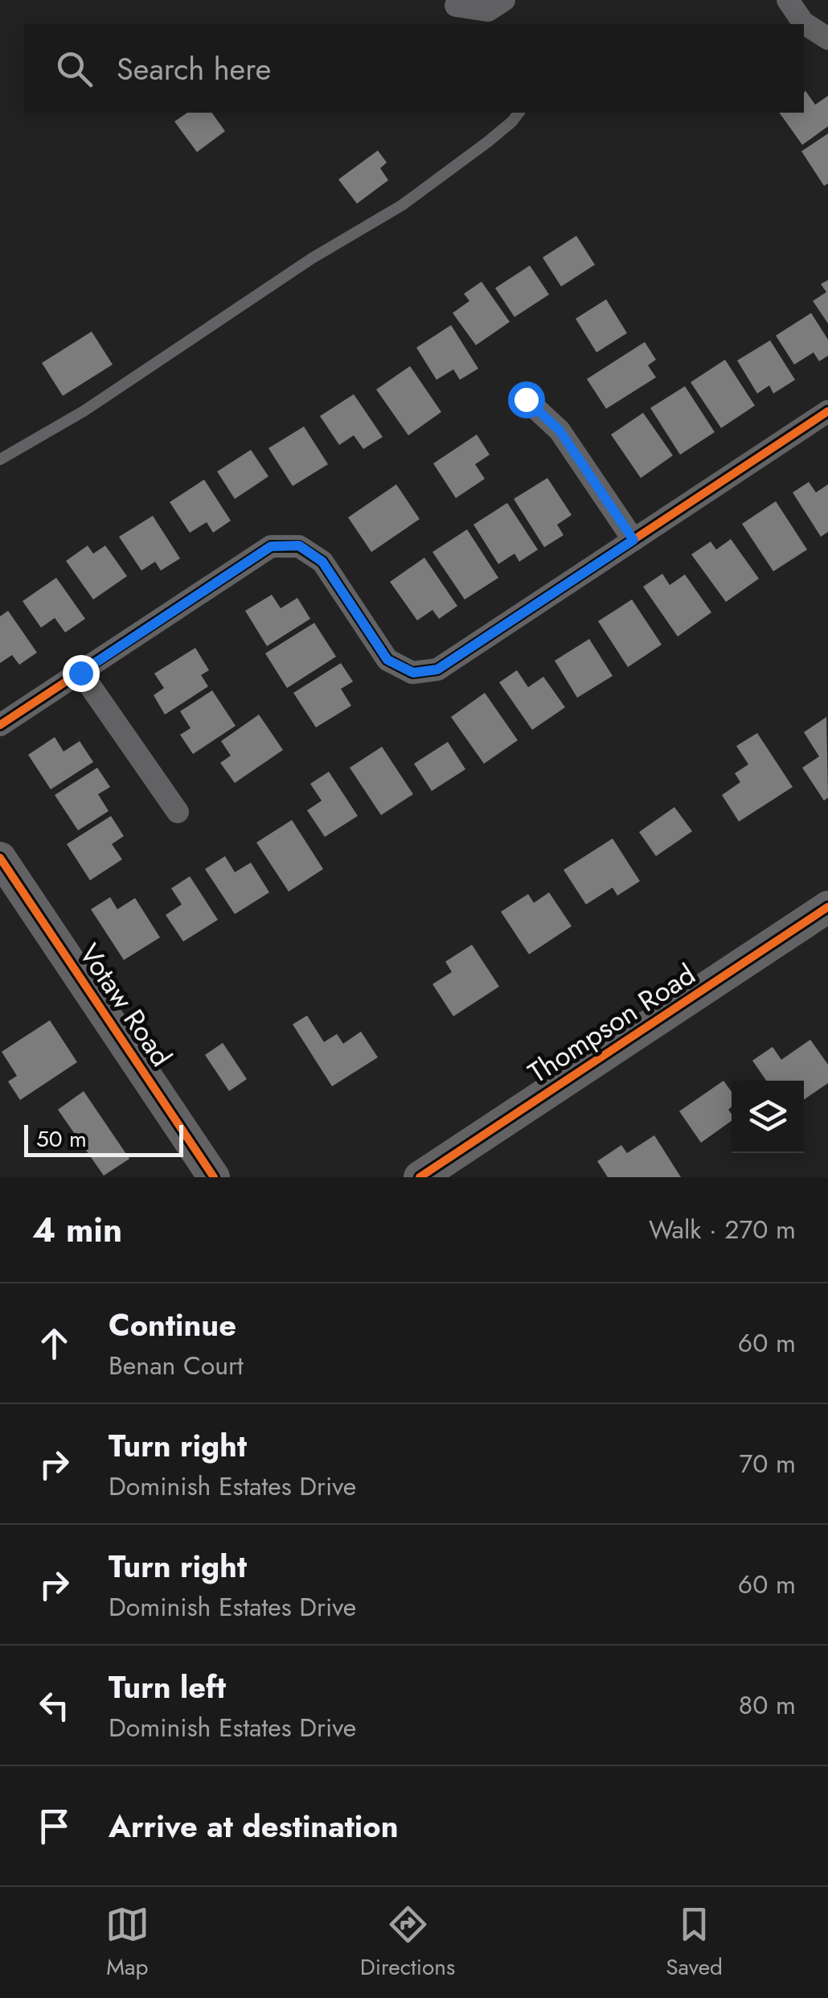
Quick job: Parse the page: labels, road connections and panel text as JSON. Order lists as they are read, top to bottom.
{
  "streets": {
    "street": ["Votaw Road", "Thompson Road"]
  },
  "scale_bar": "50 m",
  "page": {
    "search": "Search here",
    "scale": "50 m",
    "heading": ["4 min", "Walk · 270 m"],
    "list": [
      ["Continue", "Benan Court", "60 m"],
      ["Turn right", "Dominish Estates Drive", "70 m"],
      ["Turn right", "Dominish Estates Drive", "60 m"],
      ["Turn left", "Dominish Estates Drive", "80 m"],
      "Arrive at destination"
    ],
    "nav": ["Map", "Directions", "Saved"]
  }
}
